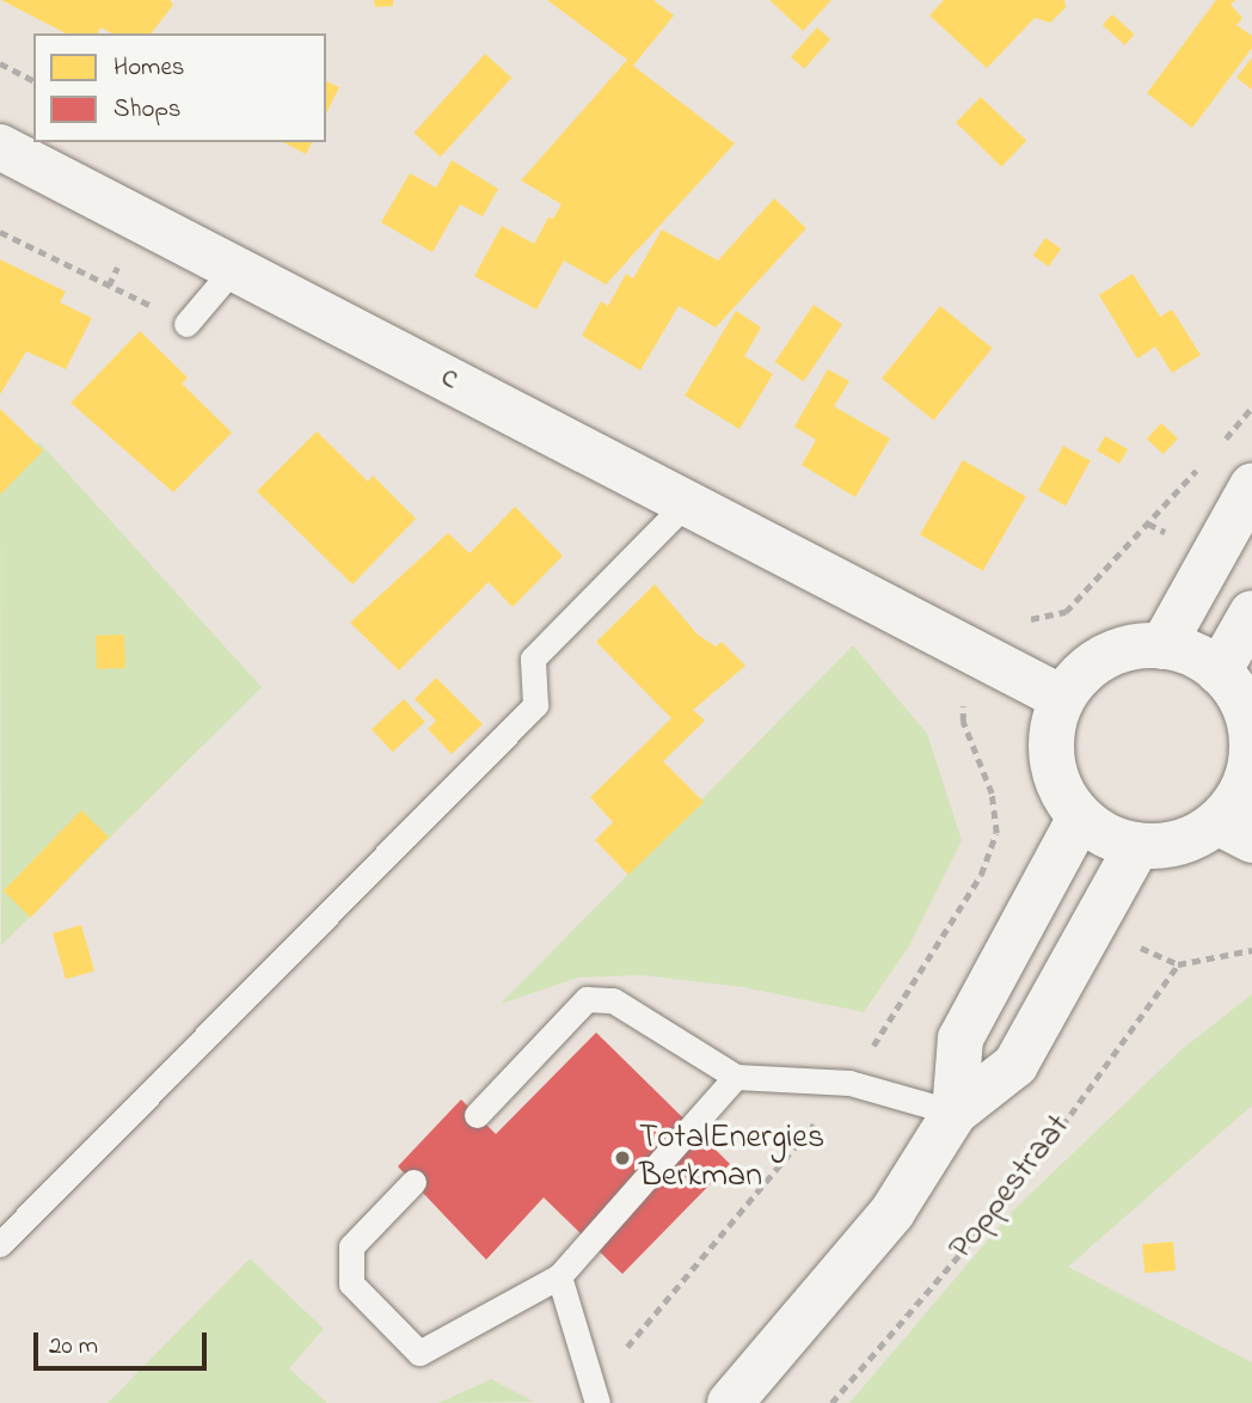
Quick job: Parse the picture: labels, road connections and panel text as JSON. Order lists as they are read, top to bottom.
{
  "streets": {
    "street": ["c"],
    "path": ["Poppestraat"]
  },
  "places": ["TotalEnergies Berkman"],
  "legend": ["Homes", "Shops"],
  "scale_bar": "20 m"
}
